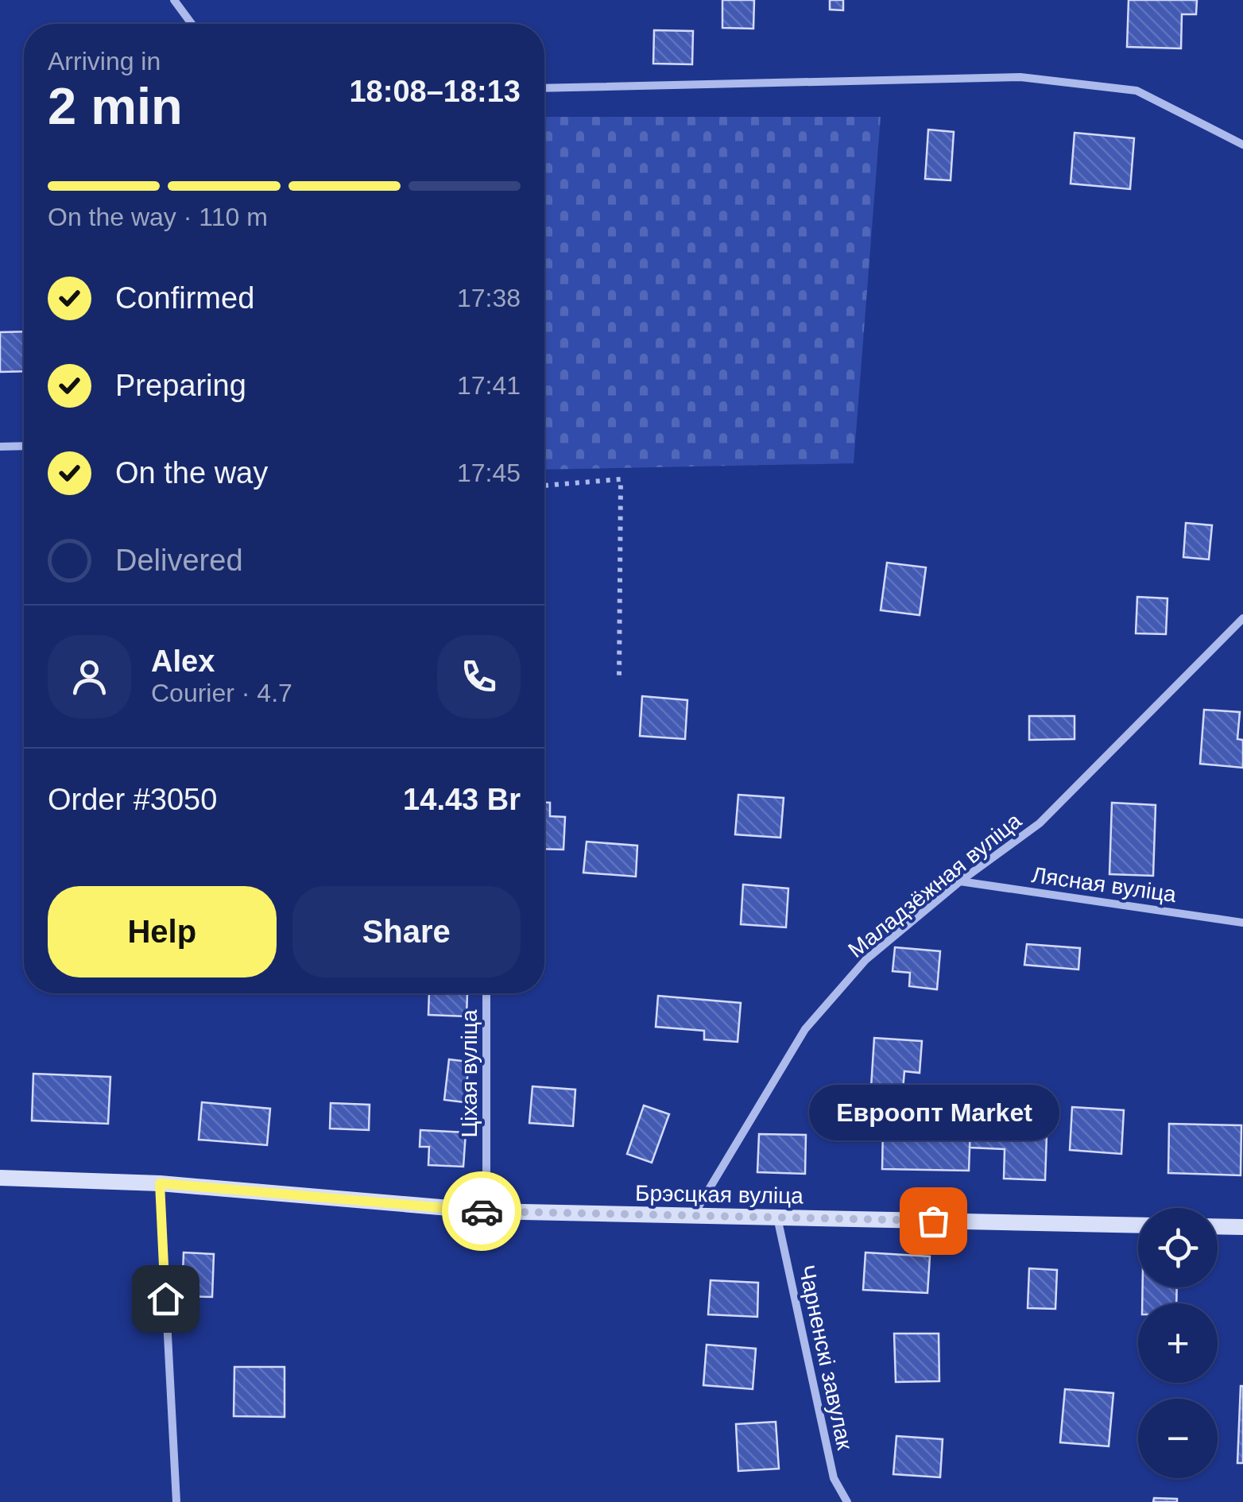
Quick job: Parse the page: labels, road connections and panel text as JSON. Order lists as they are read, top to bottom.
{
  "streets": {
    "street": [
      "Лясная вуліца",
      "Маладзёжная вуліца",
      "Ціхая вуліца",
      "Брэсцкая вуліца",
      "Чарненскі завулак"
    ]
  },
  "crossings": [
    ["Лясная вуліца", "Маладзёжная вуліца"],
    ["Маладзёжная вуліца", "Брэсцкая вуліца"],
    ["Ціхая вуліца", "Брэсцкая вуліца"],
    ["Брэсцкая вуліца", "Чарненскі завулак"]
  ],
  "places": ["Евроопт Market"],
  "page": {
    "heading": ["2 min", "Arriving in", "18:08–18:13"],
    "panel": [
      "Alex",
      "Courier · 4.7",
      "Order #3050",
      "14.43 Br"
    ],
    "bar": "On the way · 110 m",
    "list": [
      ["Confirmed", "17:38"],
      ["Preparing", "17:41"],
      ["On the way", "17:45"],
      "Delivered"
    ],
    "buttons": ["Help", "Share"],
    "bubble": "Евроопт Market",
    "map_buttons": ["+", "−"]
  }
}
